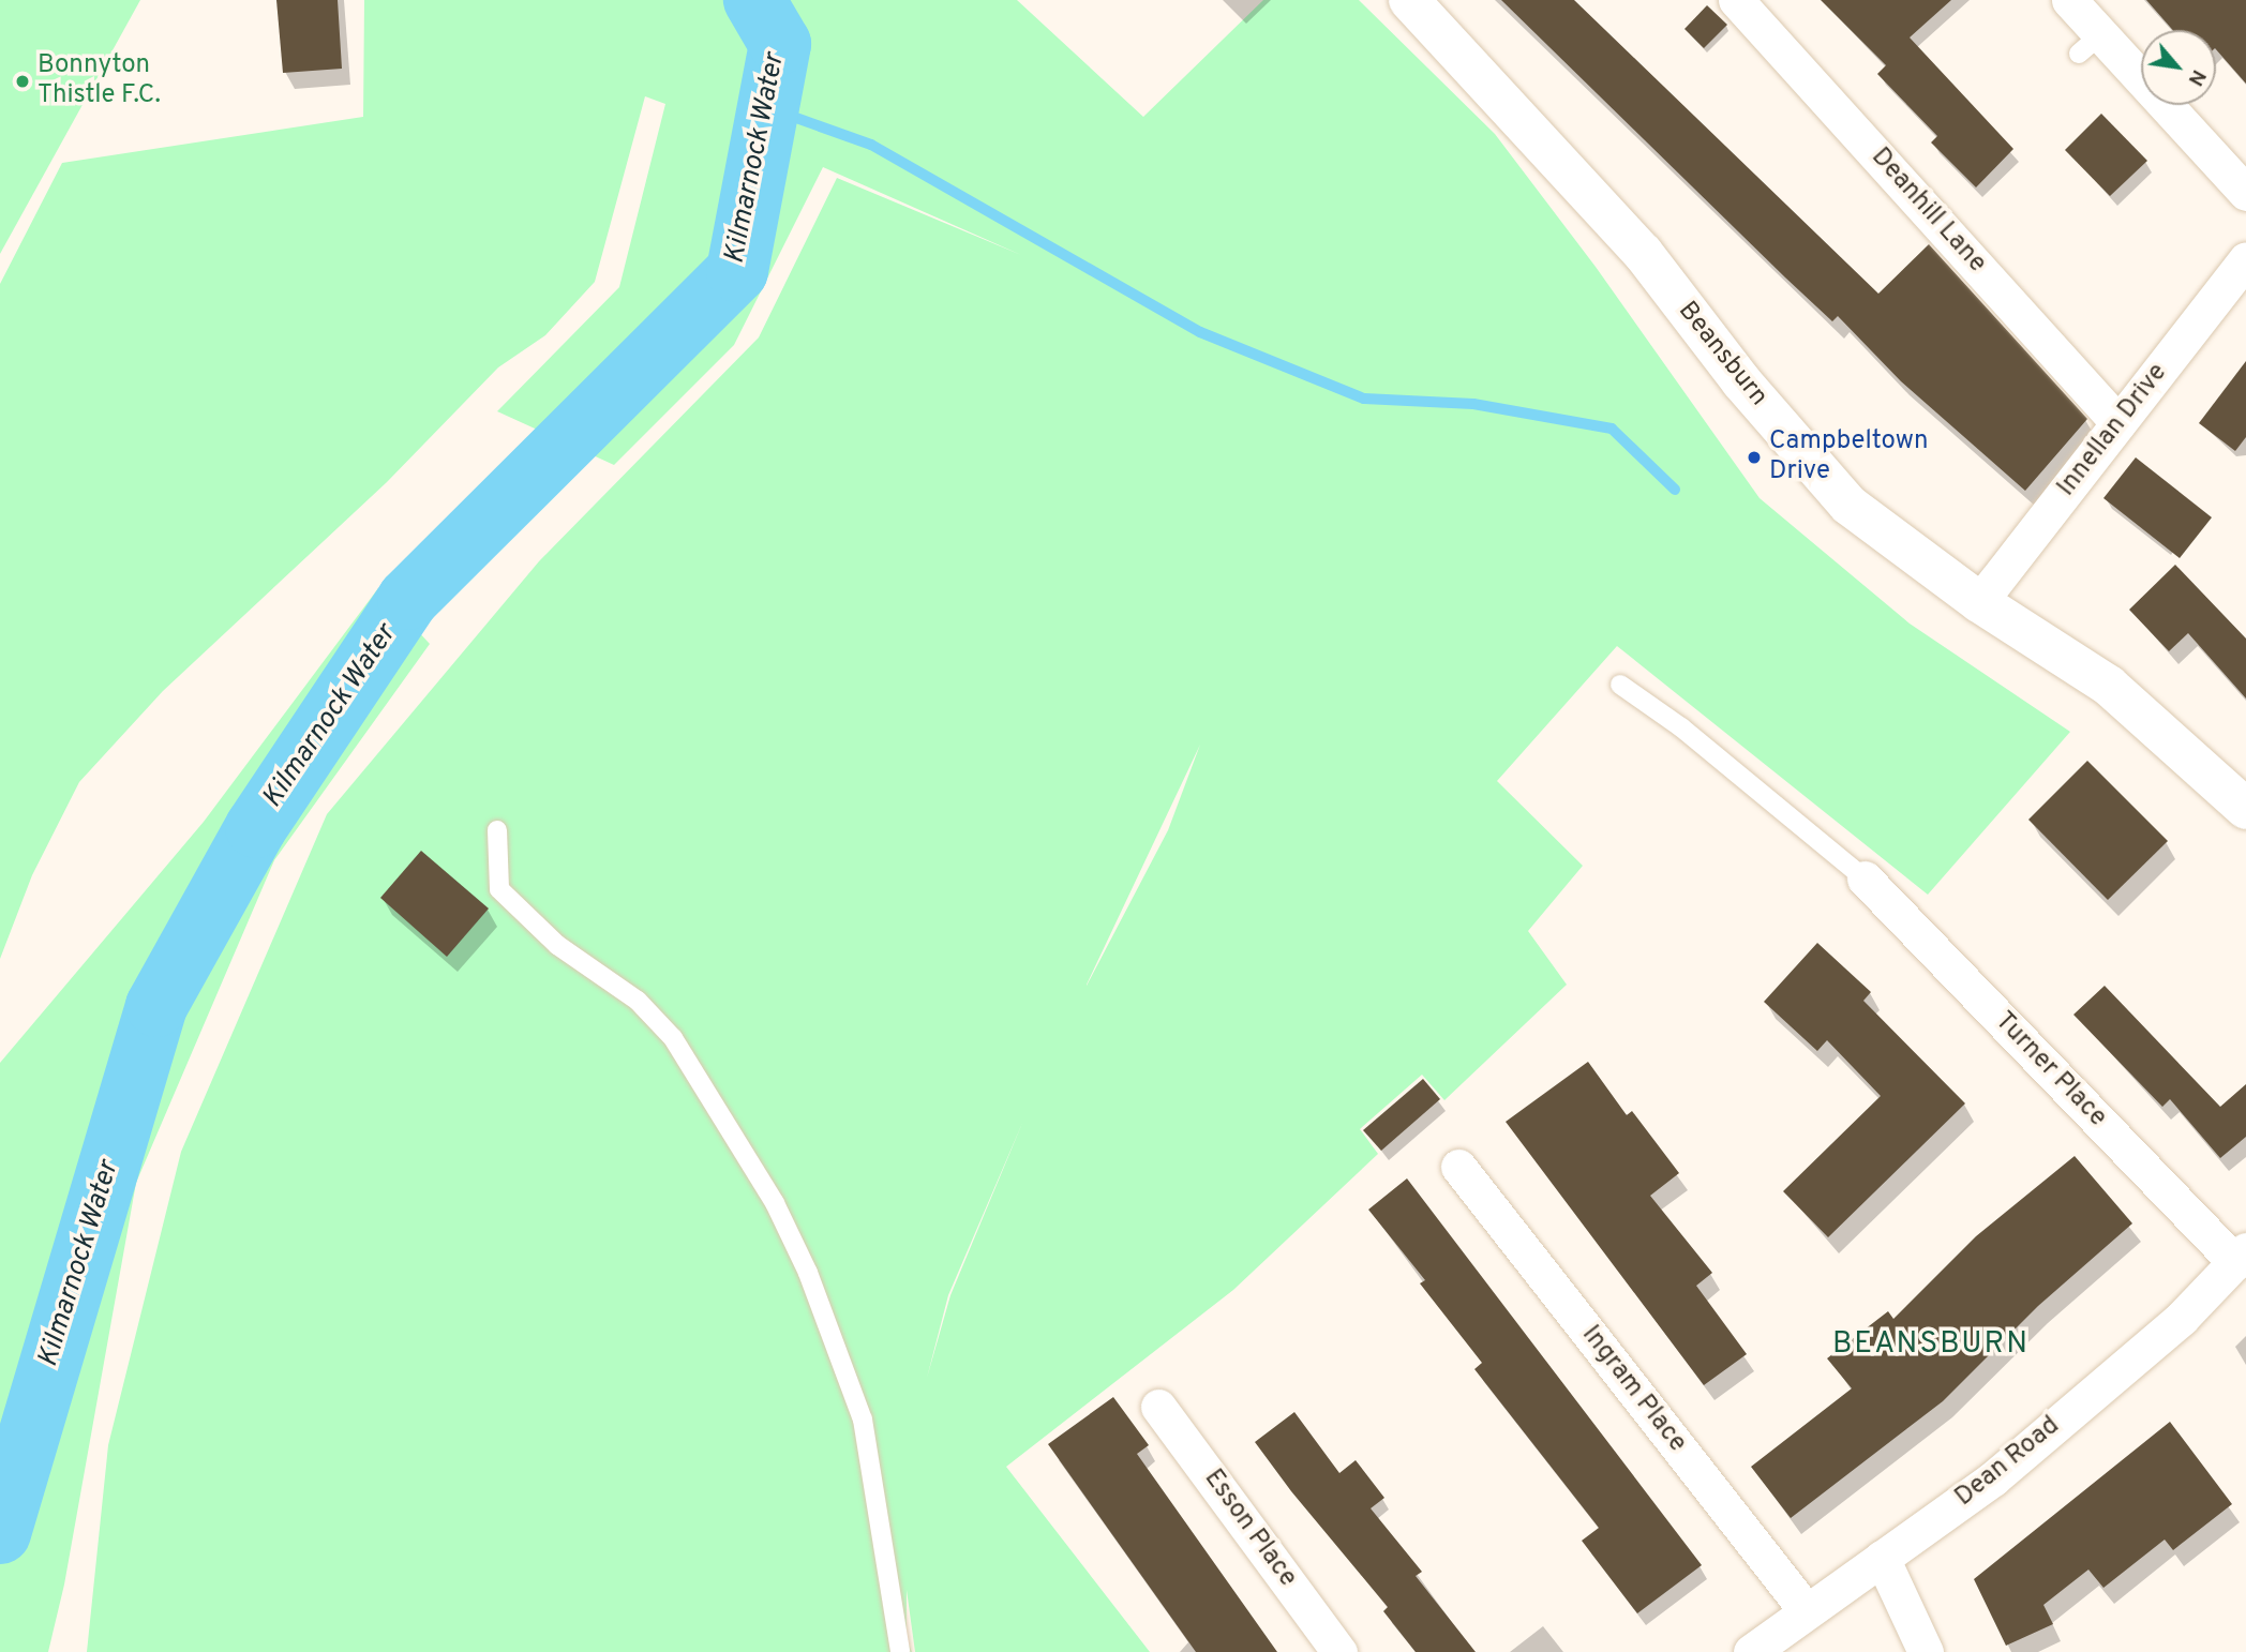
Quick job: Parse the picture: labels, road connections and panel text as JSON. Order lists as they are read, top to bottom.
{
  "streets": {
    "main road": ["Beansburn"],
    "street": [
      "Deanhill Lane",
      "Innellan Drive",
      "Turner Place",
      "Ingram Place",
      "Dean Road",
      "Esson Place"
    ]
  },
  "crossings": [
    ["Deanhill Lane", "Innellan Drive"],
    ["Beansburn", "Innellan Drive"],
    ["Turner Place", "Dean Road"],
    ["Ingram Place", "Dean Road"]
  ],
  "districts": ["BEANSBURN"],
  "water": ["Kilmarnock Water"],
  "places": ["Bonnyton Thistle F.C.", "Campbeltown Drive"],
  "north": "bottom right"
}
